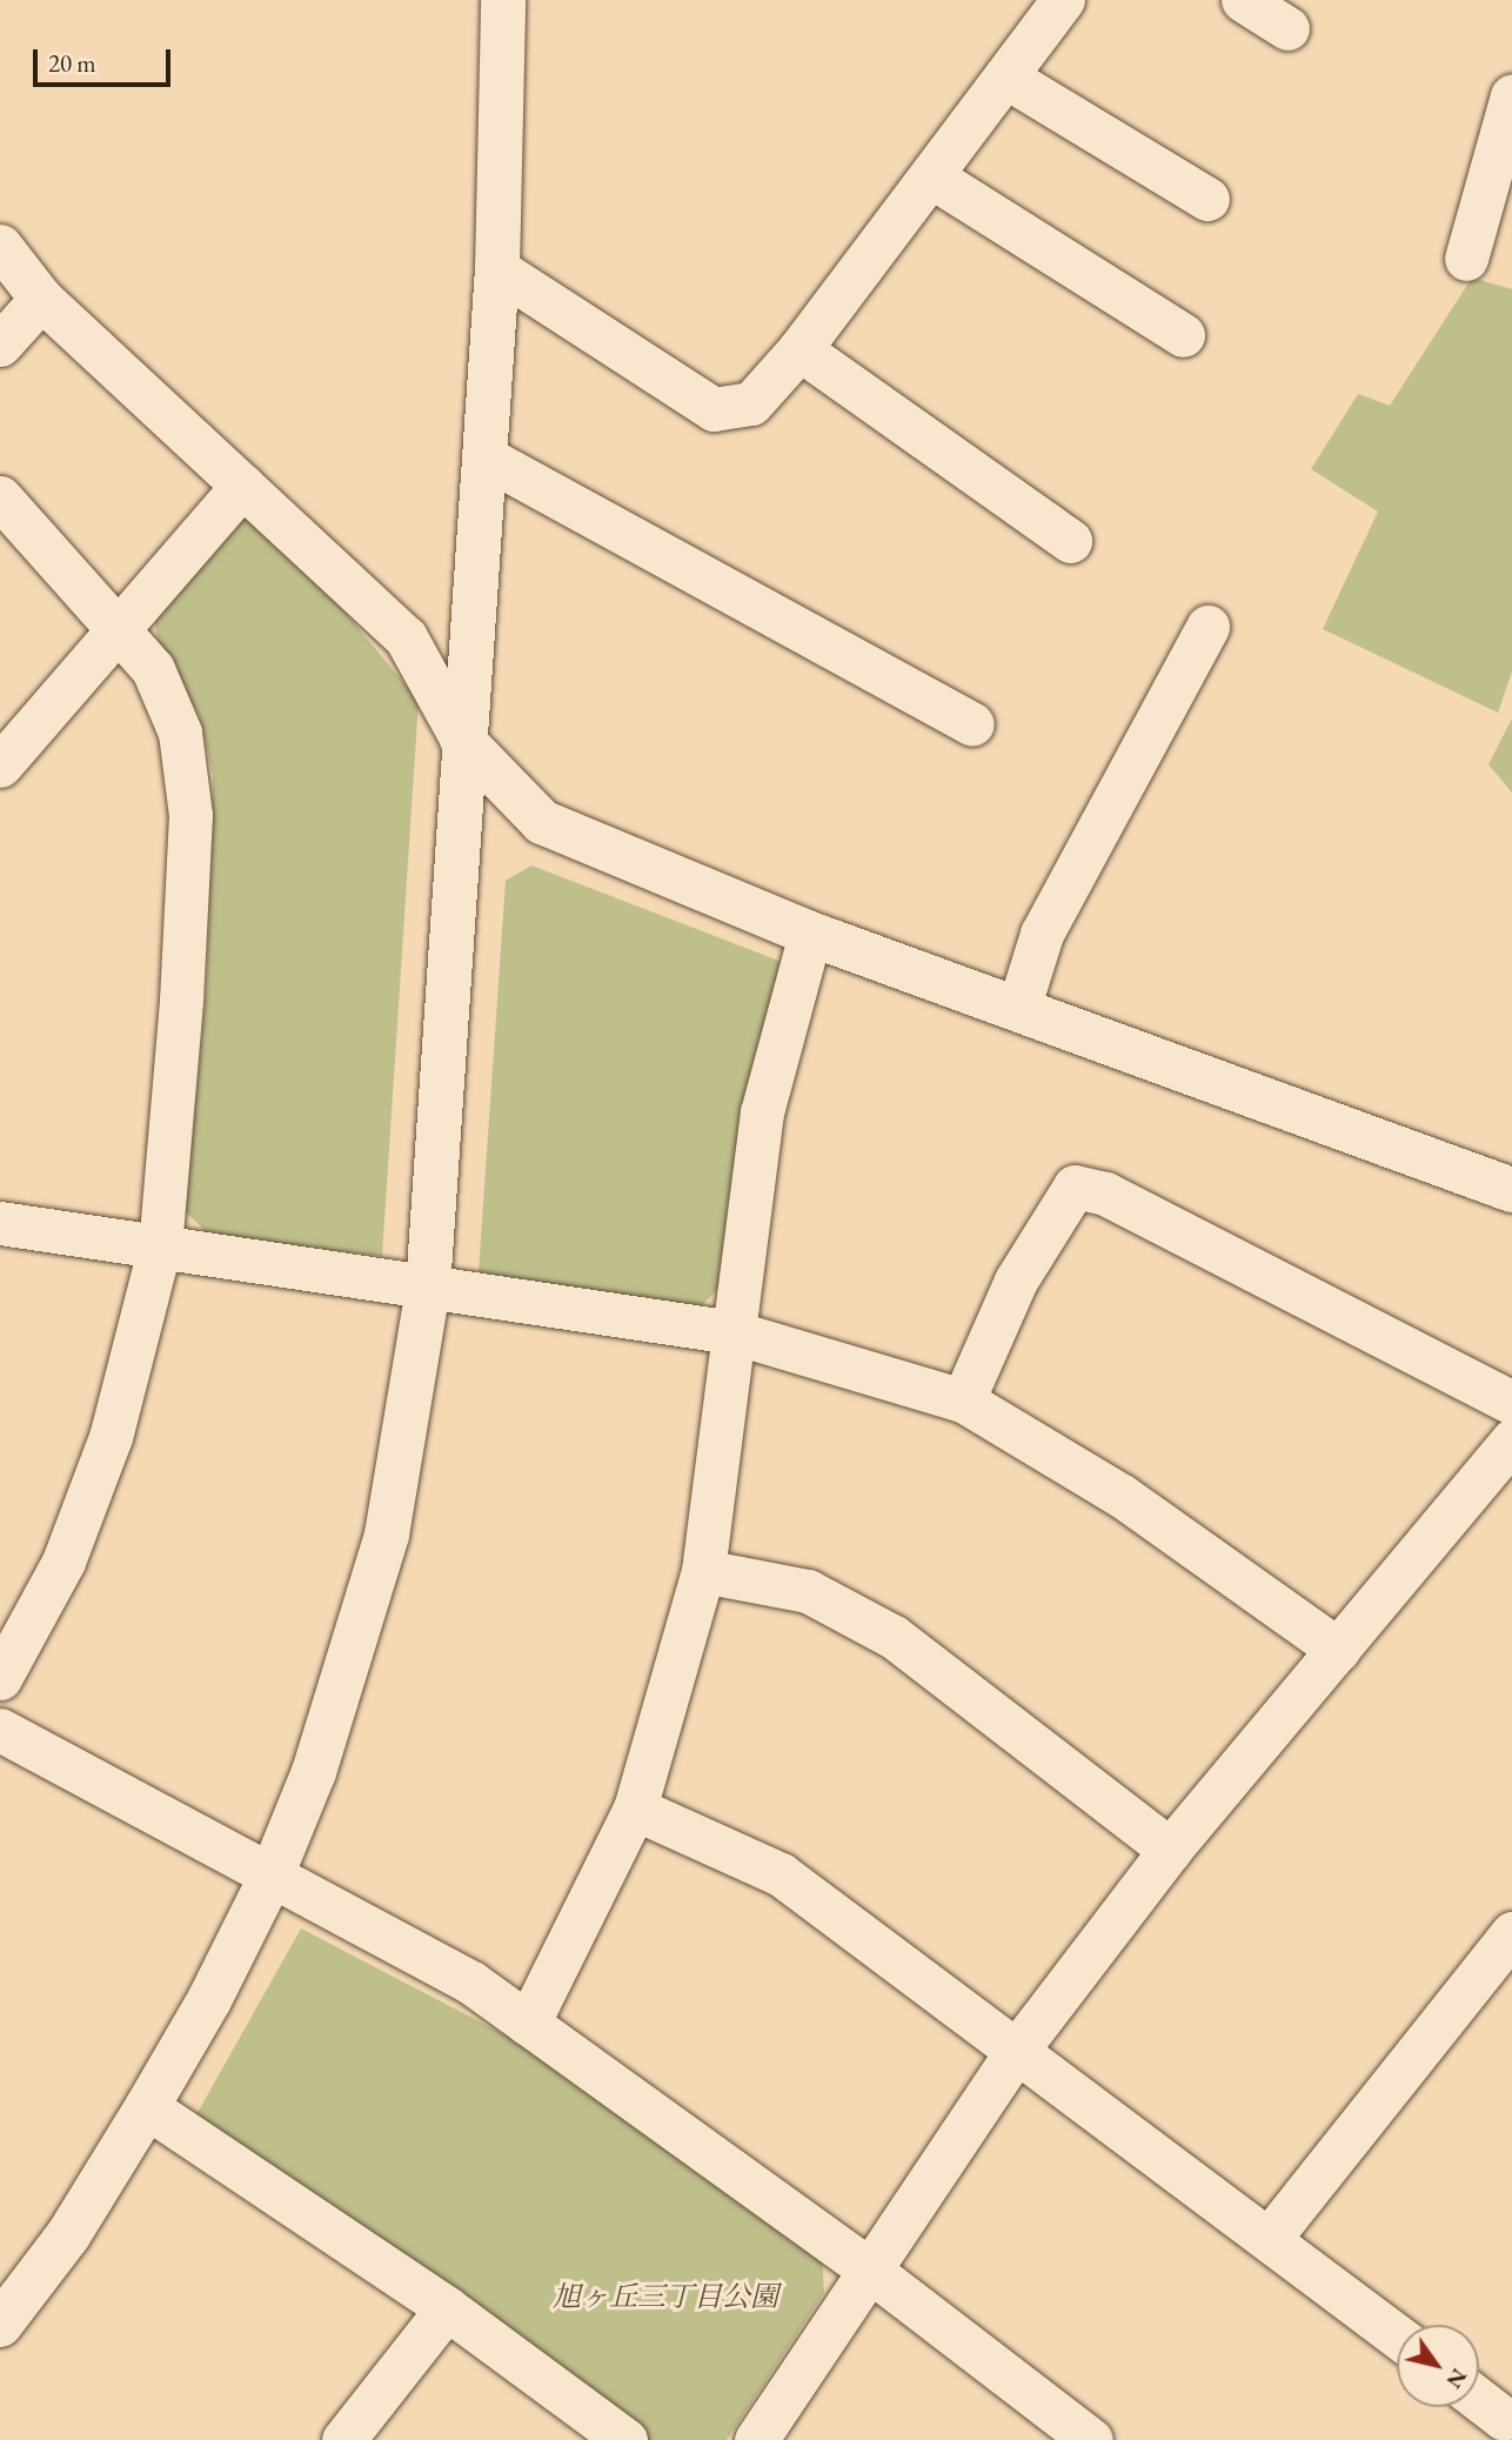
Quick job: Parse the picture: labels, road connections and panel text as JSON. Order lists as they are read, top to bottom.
{
  "parks": ["旭ヶ丘三丁目公園"],
  "scale_bar": "20 m",
  "north": "bottom right"
}
